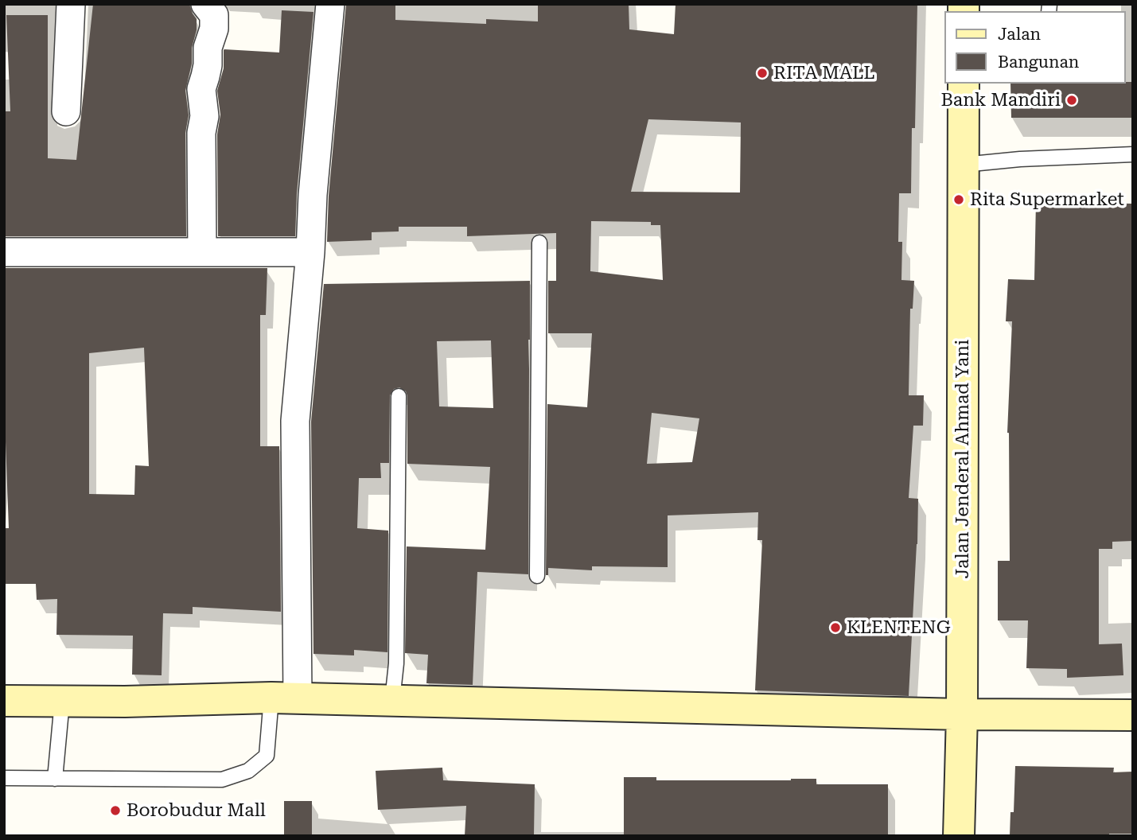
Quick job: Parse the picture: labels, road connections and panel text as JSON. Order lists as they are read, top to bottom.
{
  "streets": {
    "street": ["Jalan Jenderal Ahmad Yani"]
  },
  "places": [
    "RITA MALL",
    "Bank Mandiri",
    "Rita Supermarket",
    "KLENTENG",
    "Borobudur Mall"
  ],
  "legend": ["Jalan", "Bangunan"]
}
